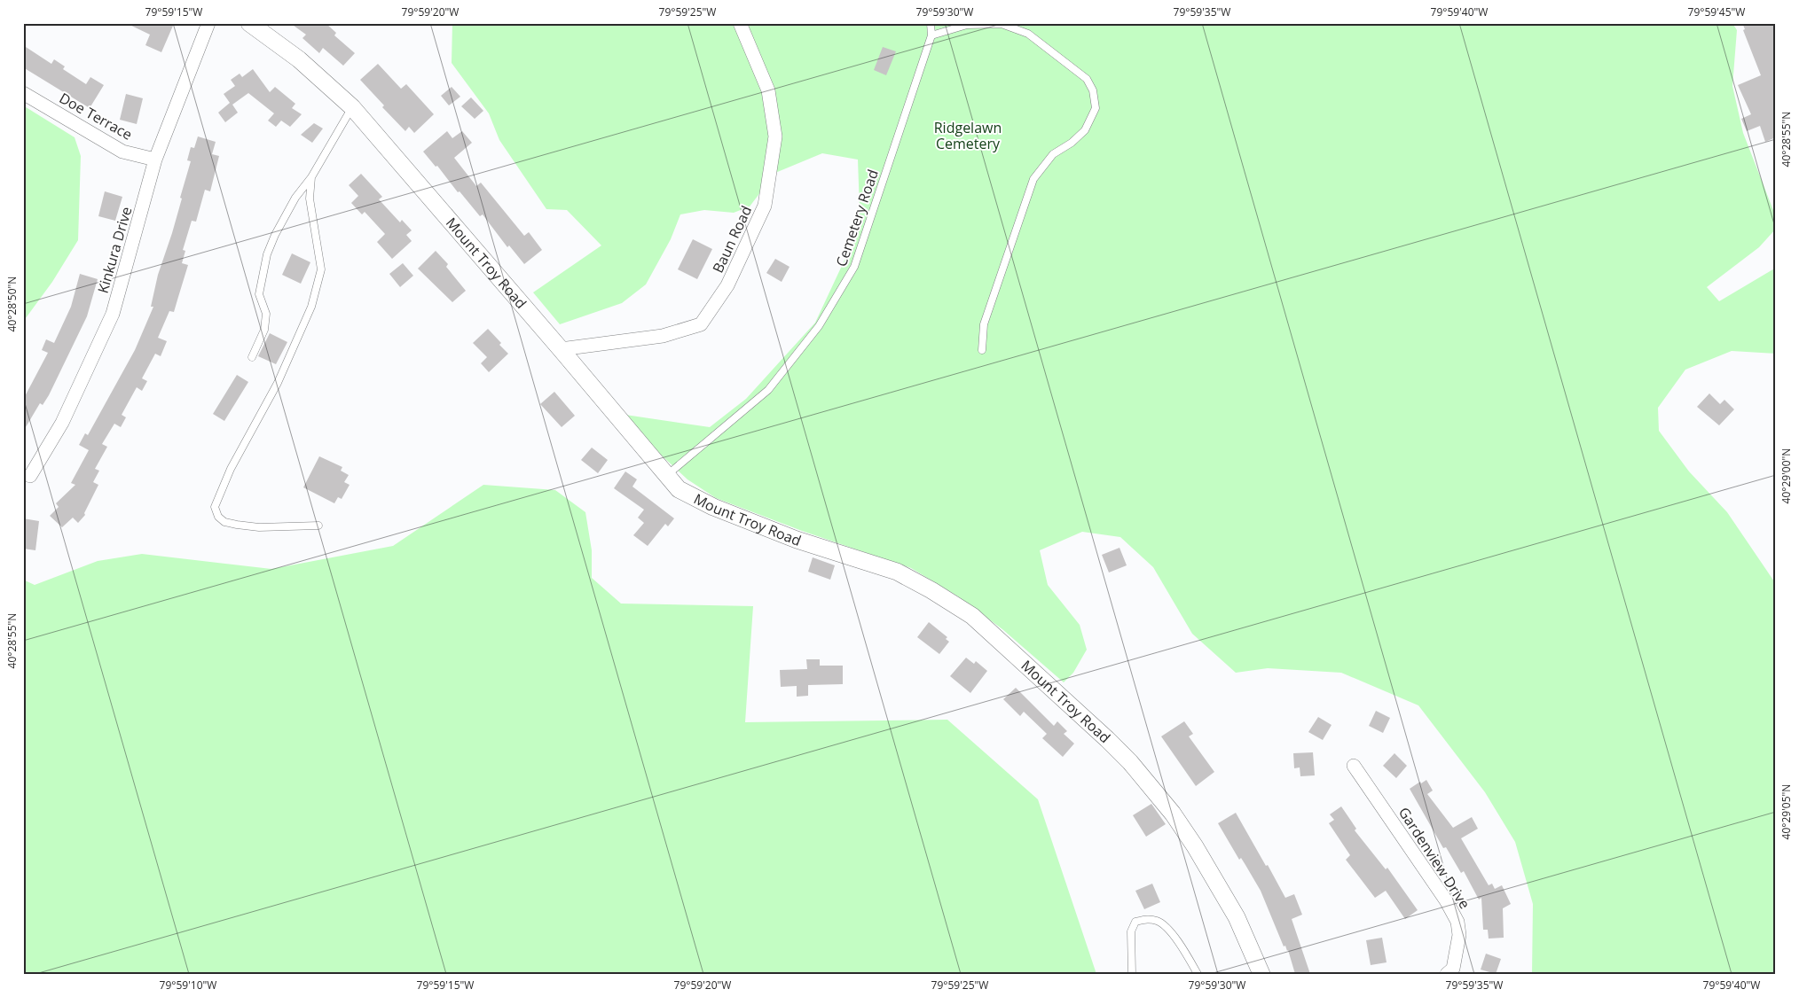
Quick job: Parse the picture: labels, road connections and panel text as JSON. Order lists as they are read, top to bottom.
{
  "streets": {
    "street": [
      "Doe Terrace",
      "Baun Road",
      "Kinkura Drive",
      "Mount Troy Road",
      "Gardenview Drive"
    ],
    "lane": ["Cemetery Road"]
  },
  "crossings": [
    ["Doe Terrace", "Kinkura Drive"],
    ["Cemetery Road", "Mount Troy Road"],
    ["Baun Road", "Mount Troy Road"]
  ],
  "parks": ["Ridgelawn Cemetery"],
  "coordinates": [
    "79°59'15\"W",
    "79°59'20\"W",
    "79°59'25\"W",
    "79°59'30\"W",
    "79°59'35\"W",
    "79°59'40\"W",
    "79°59'45\"W",
    "40°28'55\"N",
    "40°28'50\"N",
    "40°29'00\"N",
    "40°29'05\"N",
    "79°59'10\"W"
  ]
}
